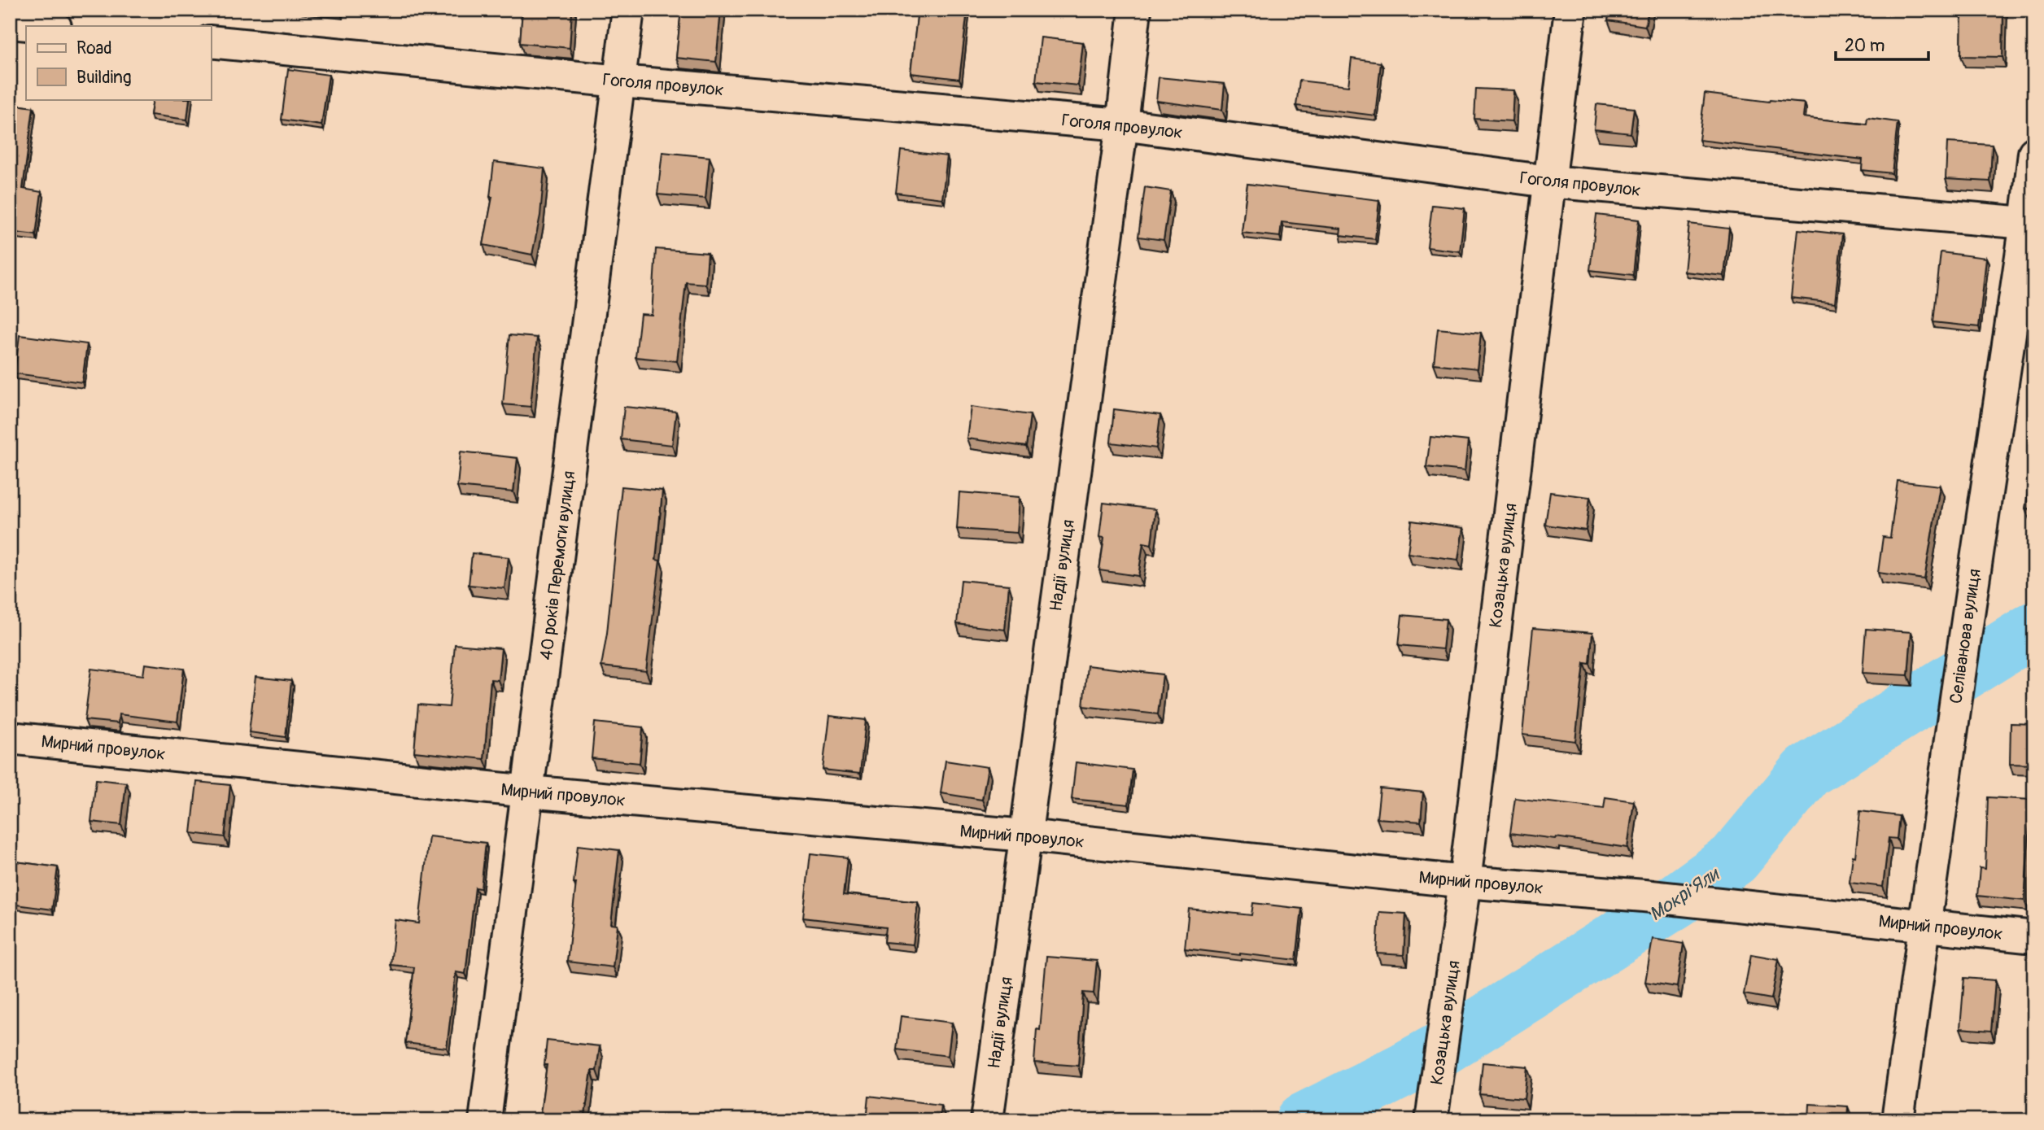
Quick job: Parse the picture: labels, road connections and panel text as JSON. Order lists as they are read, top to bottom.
{
  "streets": {
    "street": [
      "Гоголя провулок",
      "40 років Перемоги вулиця",
      "Надії вулиця",
      "Козацька вулиця",
      "Селіванова вулиця",
      "Мирний провулок"
    ]
  },
  "crossings": [
    ["Гоголя провулок", "40 років Перемоги вулиця"],
    ["Гоголя провулок", "Надії вулиця"],
    ["Гоголя провулок", "Козацька вулиця"],
    ["Гоголя провулок", "Селіванова вулиця"],
    ["40 років Перемоги вулиця", "Мирний провулок"],
    ["Надії вулиця", "Мирний провулок"],
    ["Козацька вулиця", "Мирний провулок"],
    ["Селіванова вулиця", "Мирний провулок"]
  ],
  "water": ["Мокрі Яли"],
  "legend": ["Road", "Building"],
  "scale_bar": "20 m"
}
